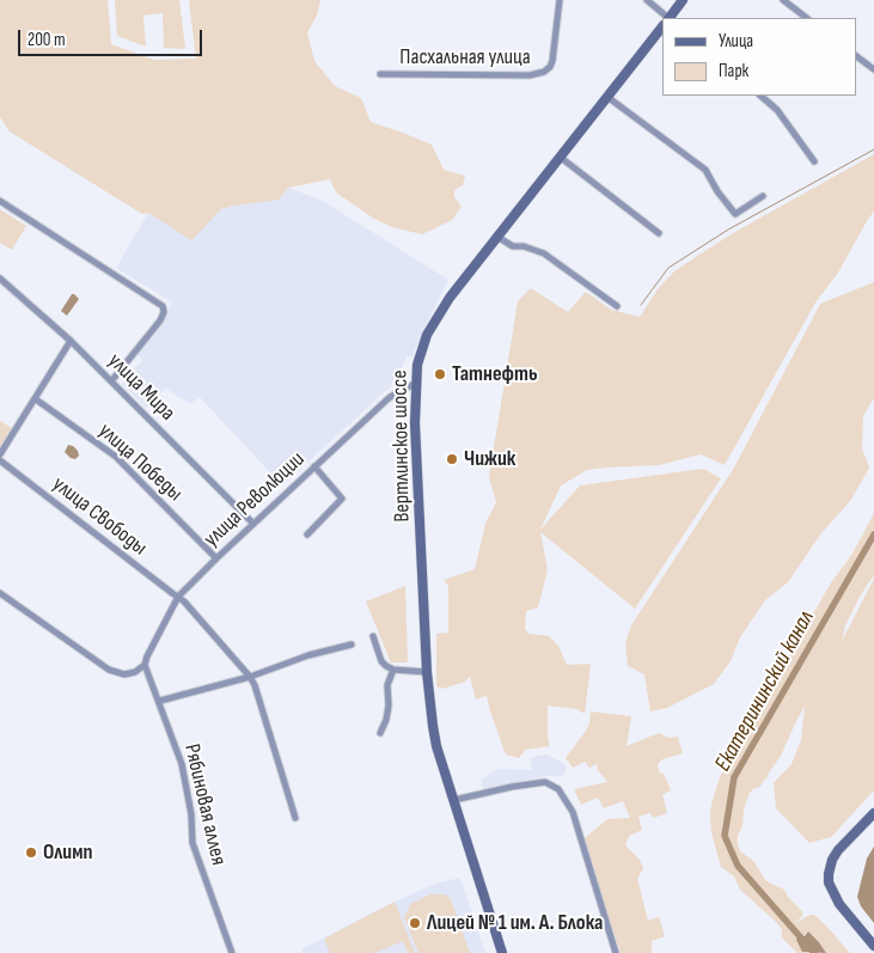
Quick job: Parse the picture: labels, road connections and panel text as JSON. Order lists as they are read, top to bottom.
{
  "streets": {
    "main road": ["Вертлинское шоссе"],
    "street": [
      "Пасхальная улица",
      "улица Мира",
      "улица Победы",
      "улица Революции",
      "улица Свободы",
      "Рябиновая аллея"
    ]
  },
  "crossings": [
    ["улица Мира", "улица Революции"],
    ["Вертлинское шоссе", "улица Революции"],
    ["улица Победы", "улица Революции"],
    ["улица Революции", "улица Свободы"],
    ["улица Революции", "Рябиновая аллея"]
  ],
  "water": ["Екатерининский канал"],
  "places": [
    "Татнефть",
    "Чижик",
    "Олимп",
    "Лицей № 1 им. А. Блока"
  ],
  "legend": ["Улица", "Парк"],
  "scale_bar": "200 m"
}
